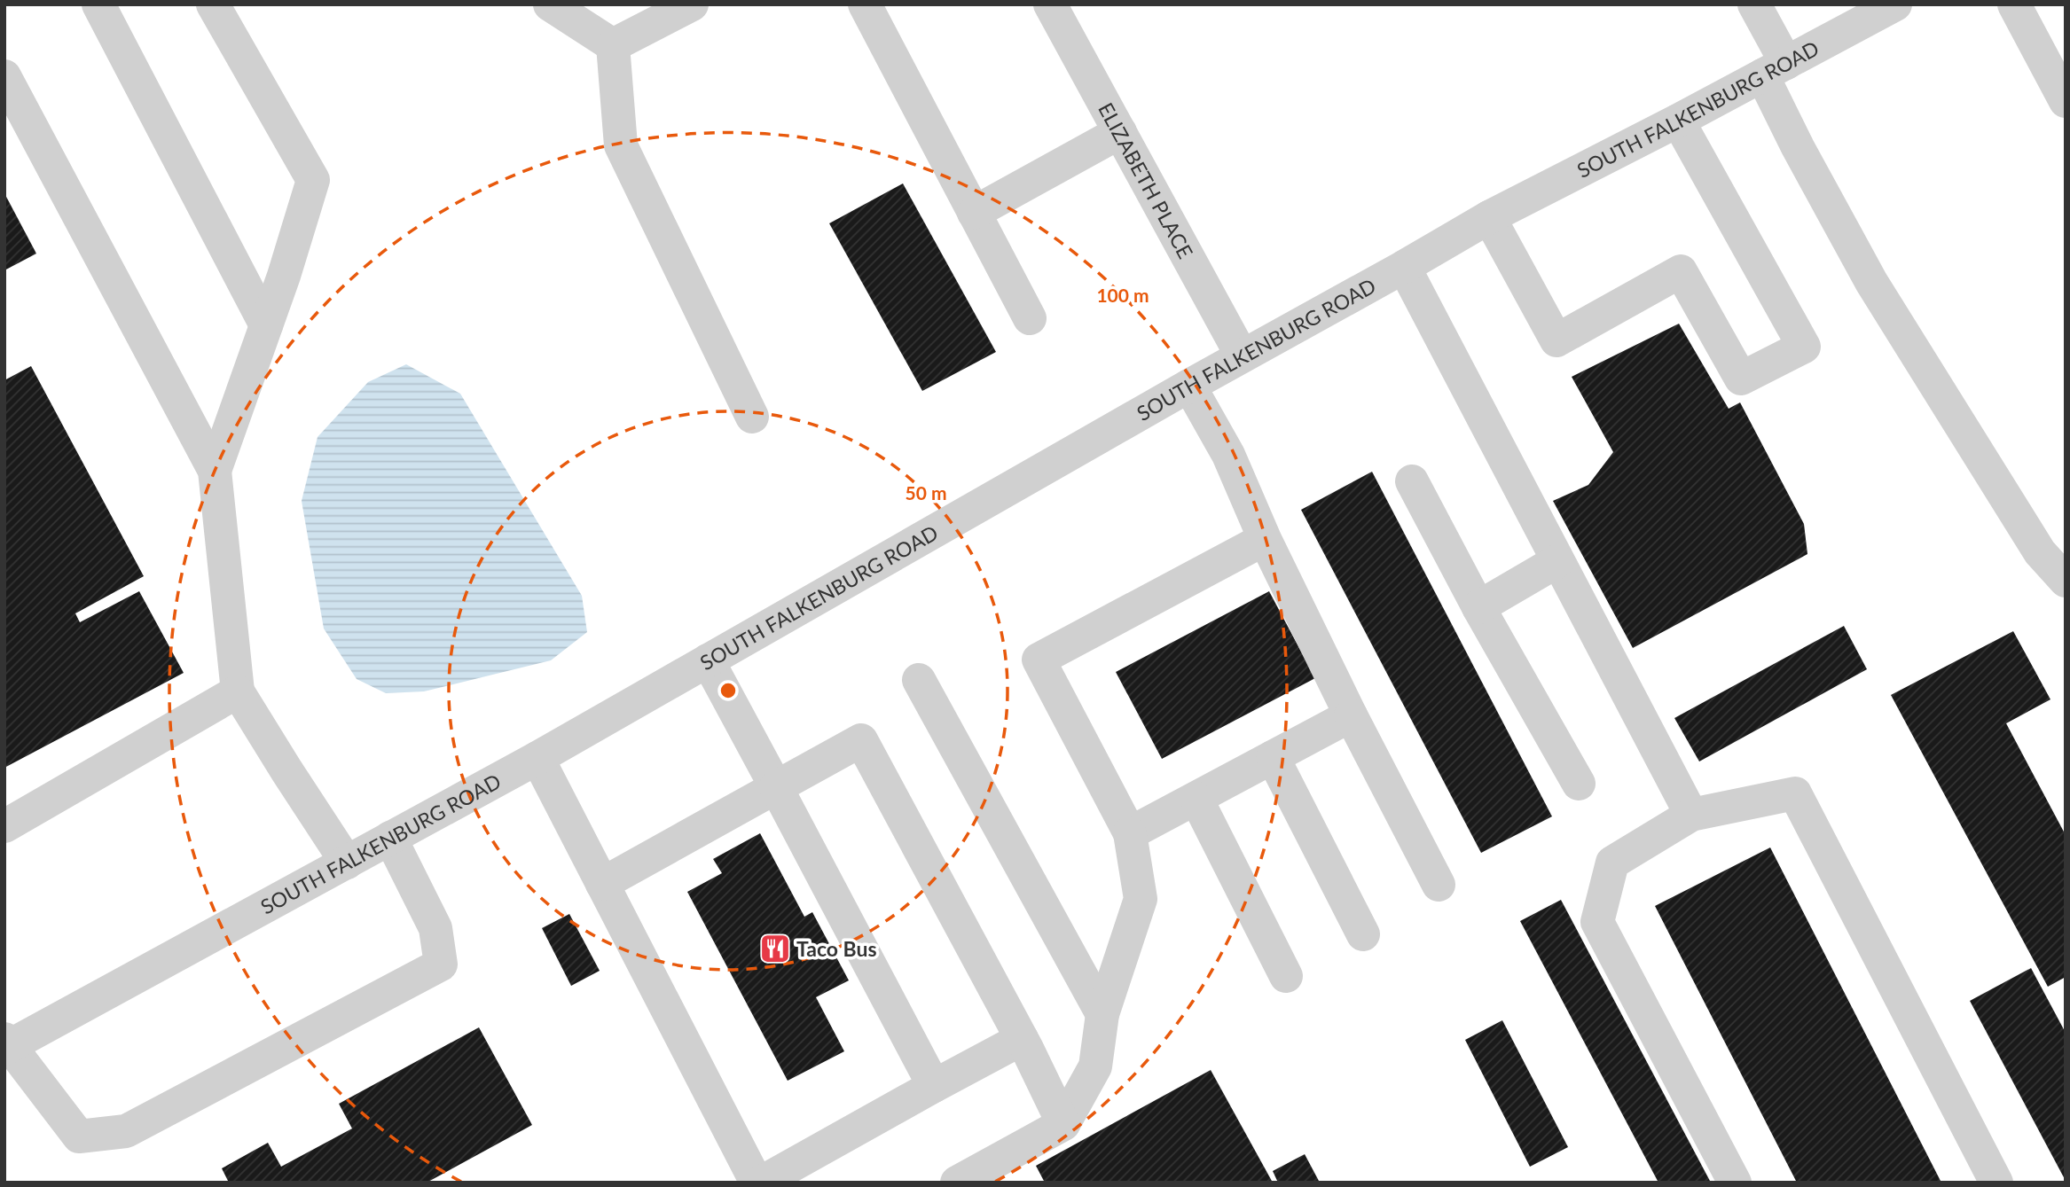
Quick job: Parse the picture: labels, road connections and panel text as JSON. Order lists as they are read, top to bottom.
{
  "streets": {
    "street": ["SOUTH FALKENBURG ROAD", "ELIZABETH PLACE"]
  },
  "crossings": [
    ["SOUTH FALKENBURG ROAD", "ELIZABETH PLACE"]
  ],
  "places": {
    "restaurant": ["Taco Bus"]
  },
  "rings": ["100 m", "50 m"]
}
